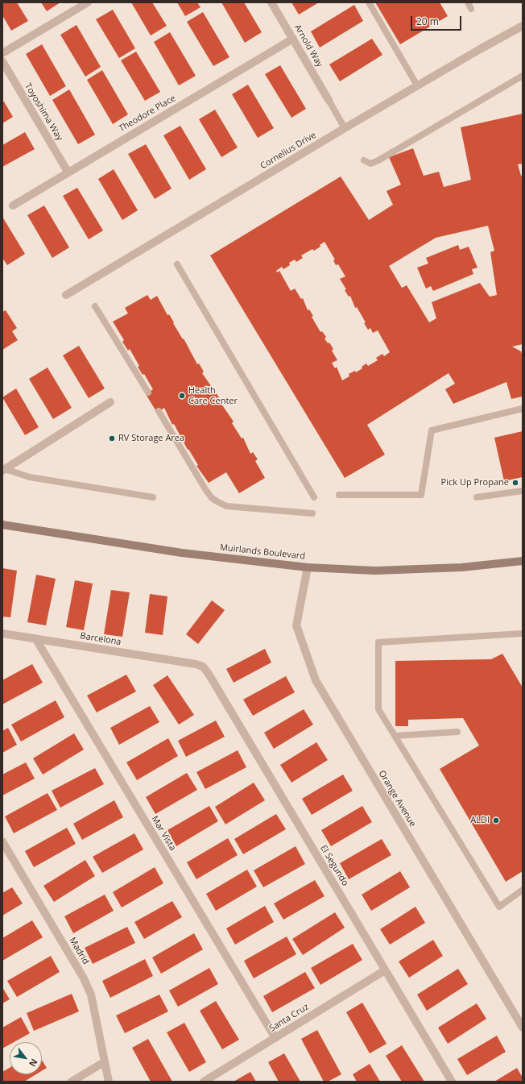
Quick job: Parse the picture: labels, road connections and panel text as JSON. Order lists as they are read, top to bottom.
{
  "streets": {
    "main road": ["Muirlands Boulevard"],
    "street": [
      "Arnold Way",
      "Toyoshima Way",
      "Theodore Place",
      "Cornelius Drive",
      "Barcelona",
      "Orange Avenue",
      "Mar Vista",
      "El Segundo",
      "Madrid",
      "Santa Cruz"
    ]
  },
  "crossings": [
    ["Arnold Way", "Theodore Place"],
    ["Toyoshima Way", "Theodore Place"],
    ["Muirlands Boulevard", "Orange Avenue"],
    ["Barcelona", "Mar Vista"],
    ["Barcelona", "El Segundo"],
    ["Mar Vista", "Santa Cruz"],
    ["El Segundo", "Santa Cruz"]
  ],
  "places": [
    "Health Care Center",
    "RV Storage Area",
    "Pick Up Propane",
    "ALDI"
  ],
  "scale_bar": "20 m",
  "north": "bottom right"
}
